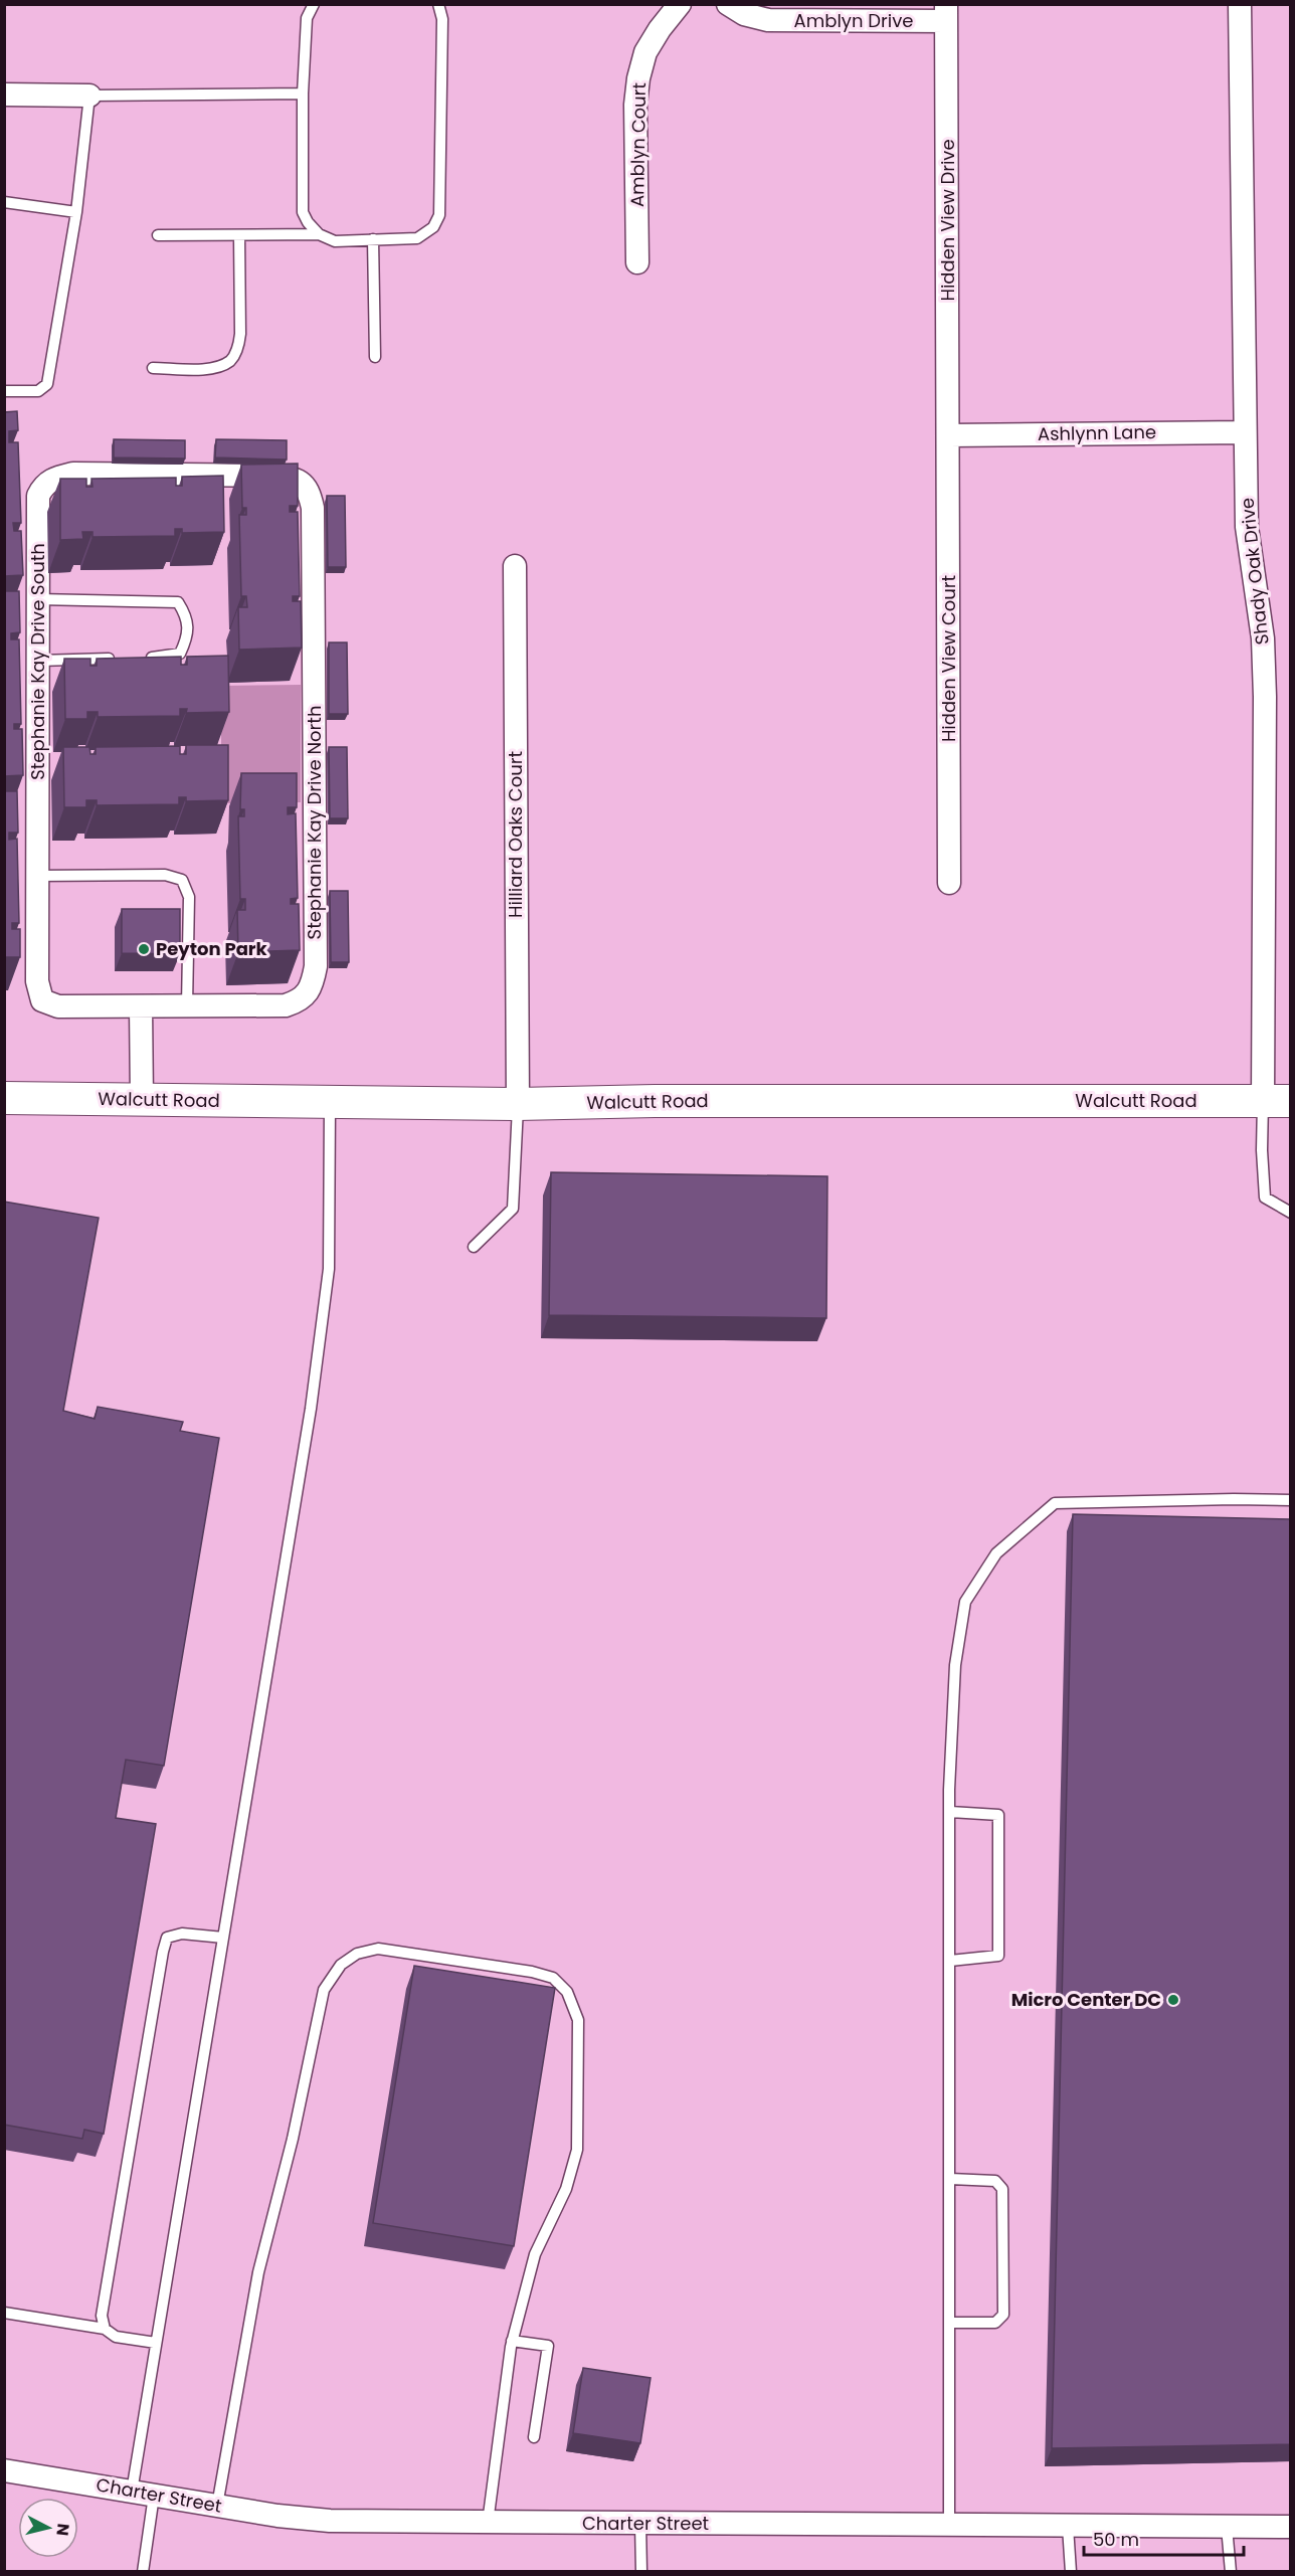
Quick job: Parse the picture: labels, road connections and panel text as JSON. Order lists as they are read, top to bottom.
{
  "streets": {
    "street": [
      "Amblyn Drive",
      "Amblyn Court",
      "Hidden View Drive",
      "Ashlynn Lane",
      "Shady Oak Drive",
      "Hidden View Court",
      "Stephanie Kay Drive South",
      "Stephanie Kay Drive North",
      "Hilliard Oaks Court",
      "Walcutt Road",
      "Charter Street"
    ]
  },
  "crossings": [
    ["Amblyn Drive", "Hidden View Drive"],
    ["Hidden View Drive", "Ashlynn Lane"],
    ["Hidden View Drive", "Hidden View Court"],
    ["Ashlynn Lane", "Shady Oak Drive"],
    ["Ashlynn Lane", "Hidden View Court"],
    ["Shady Oak Drive", "Walcutt Road"],
    ["Stephanie Kay Drive South", "Stephanie Kay Drive North"],
    ["Hilliard Oaks Court", "Walcutt Road"]
  ],
  "places": ["Peyton Park", "Micro Center DC"],
  "scale_bar": "50 m",
  "north": "right"
}
